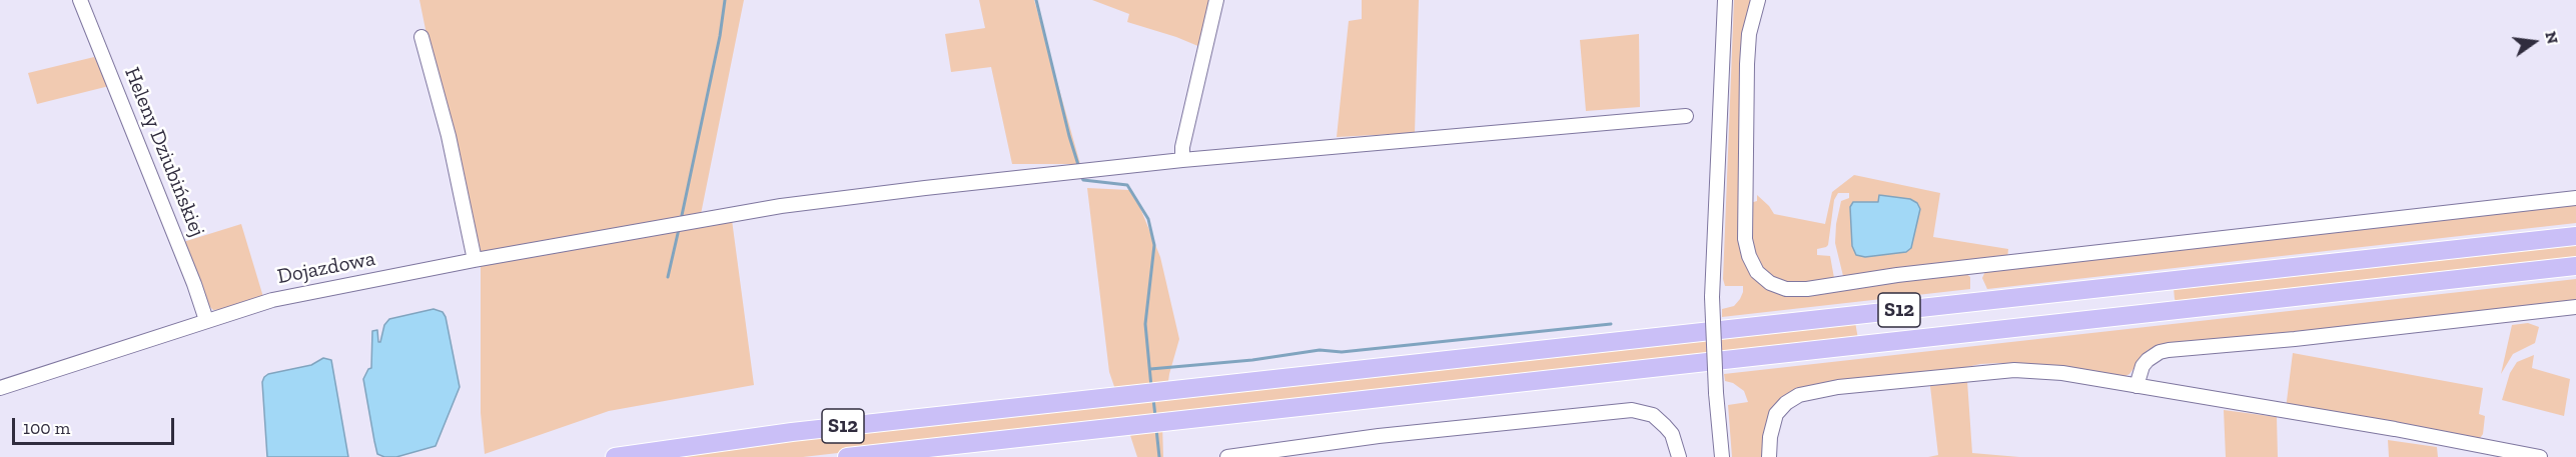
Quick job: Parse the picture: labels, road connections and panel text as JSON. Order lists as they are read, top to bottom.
{
  "streets": {
    "highway": ["S12"],
    "street": ["Heleny Dziubińskiej", "Dojazdowa"]
  },
  "crossings": [
    ["Heleny Dziubińskiej", "Dojazdowa"]
  ],
  "scale_bar": "100 m",
  "north": "right"
}
